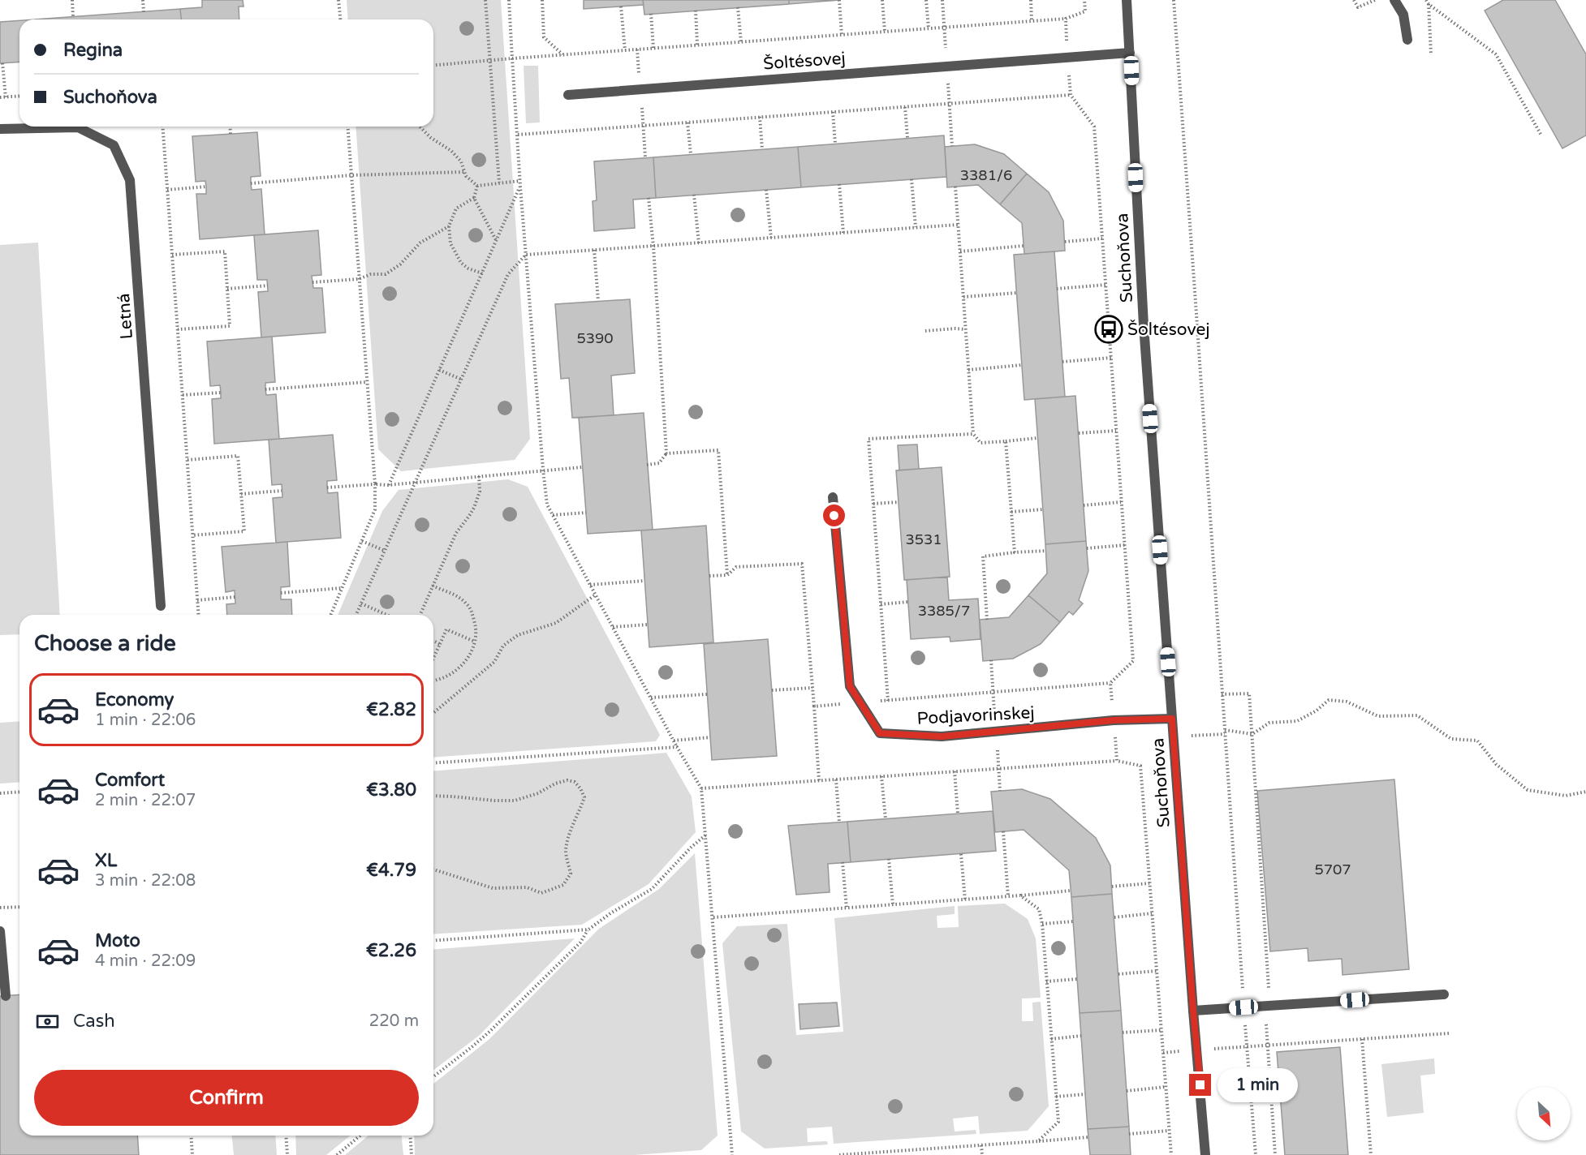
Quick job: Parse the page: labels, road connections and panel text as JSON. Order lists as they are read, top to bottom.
{
  "streets": {
    "street": [
      "Šoltésovej",
      "Suchoňova",
      "Letná",
      "Podjavorinskej"
    ]
  },
  "crossings": [
    ["Šoltésovej", "Suchoňova"],
    ["Suchoňova", "Podjavorinskej"]
  ],
  "places": {
    "bus stop": ["Šoltésovej"]
  },
  "house_numbers": [
    "3381/6",
    "5390",
    "3531",
    "3385/7",
    "5707"
  ],
  "north": "bottom right",
  "page": {
    "banner": ["Regina", "Suchoňova"],
    "heading": "Choose a ride",
    "list": [
      {
        "name": "Economy",
        "note": "1 min · 22:06",
        "value": "€2.82"
      },
      {
        "name": "Comfort",
        "note": "2 min · 22:07",
        "value": "€3.80"
      },
      {
        "name": "XL",
        "note": "3 min · 22:08",
        "value": "€4.79"
      },
      {
        "name": "Moto",
        "note": "4 min · 22:09",
        "value": "€2.26"
      }
    ],
    "pay": ["Cash", "220 m"],
    "buttons": "Confirm",
    "bubble": "1 min"
  }
}
